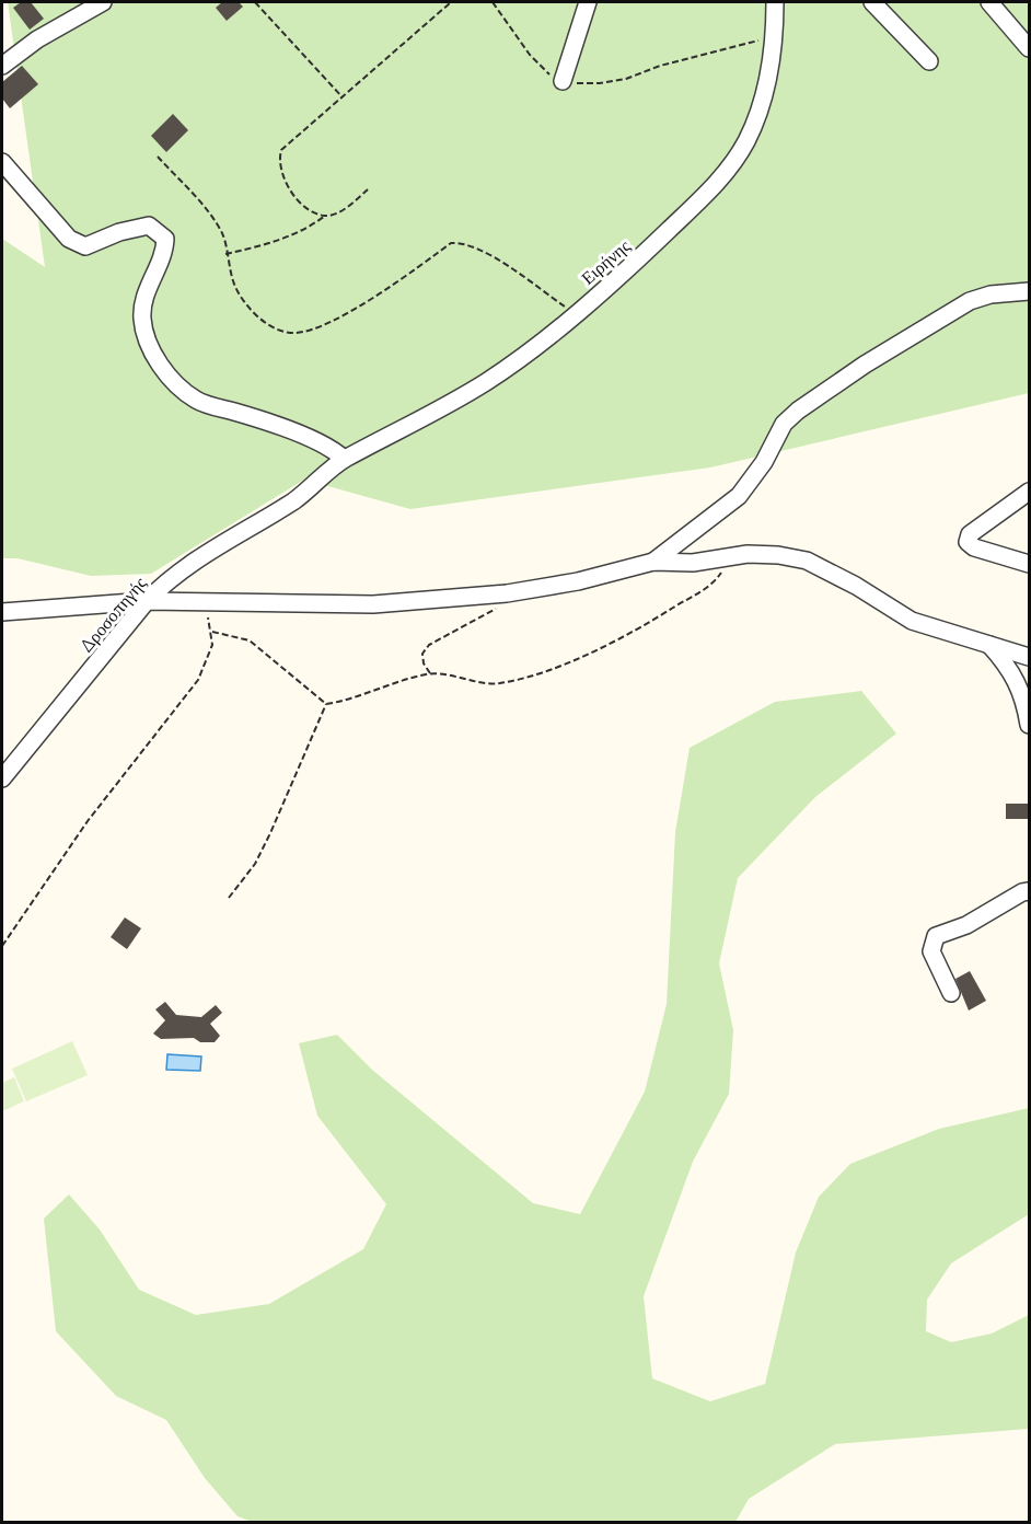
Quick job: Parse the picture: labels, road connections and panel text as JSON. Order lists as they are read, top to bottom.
{
  "streets": {
    "street": ["Ειρήνης", "Δροσοπηγής"]
  },
  "crossings": [
    ["Ειρήνης", "Δροσοπηγής"]
  ]
}
